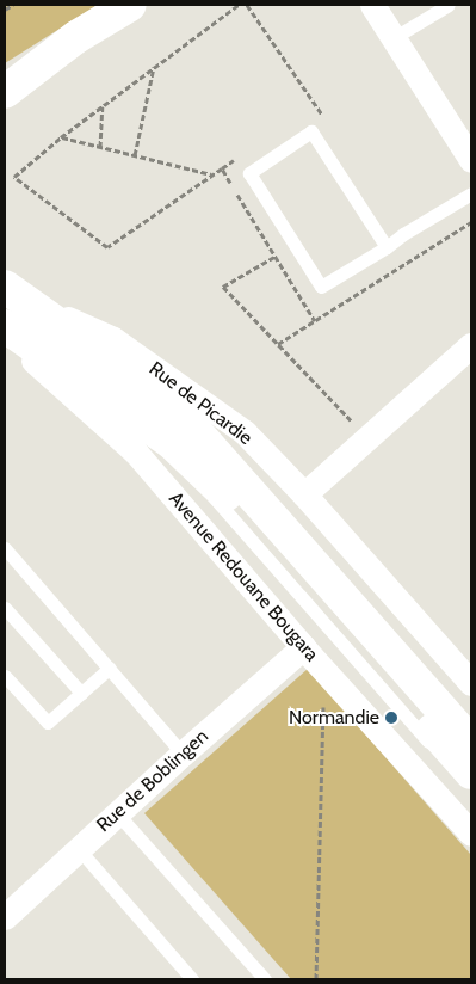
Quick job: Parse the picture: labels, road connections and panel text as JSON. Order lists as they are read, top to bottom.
{
  "streets": {
    "main road": ["Avenue Redouane Bougara"],
    "street": ["Rue de Picardie", "Rue de Boblingen"]
  },
  "crossings": [
    ["Avenue Redouane Bougara", "Rue de Boblingen"]
  ],
  "places": ["Normandie"]
}
